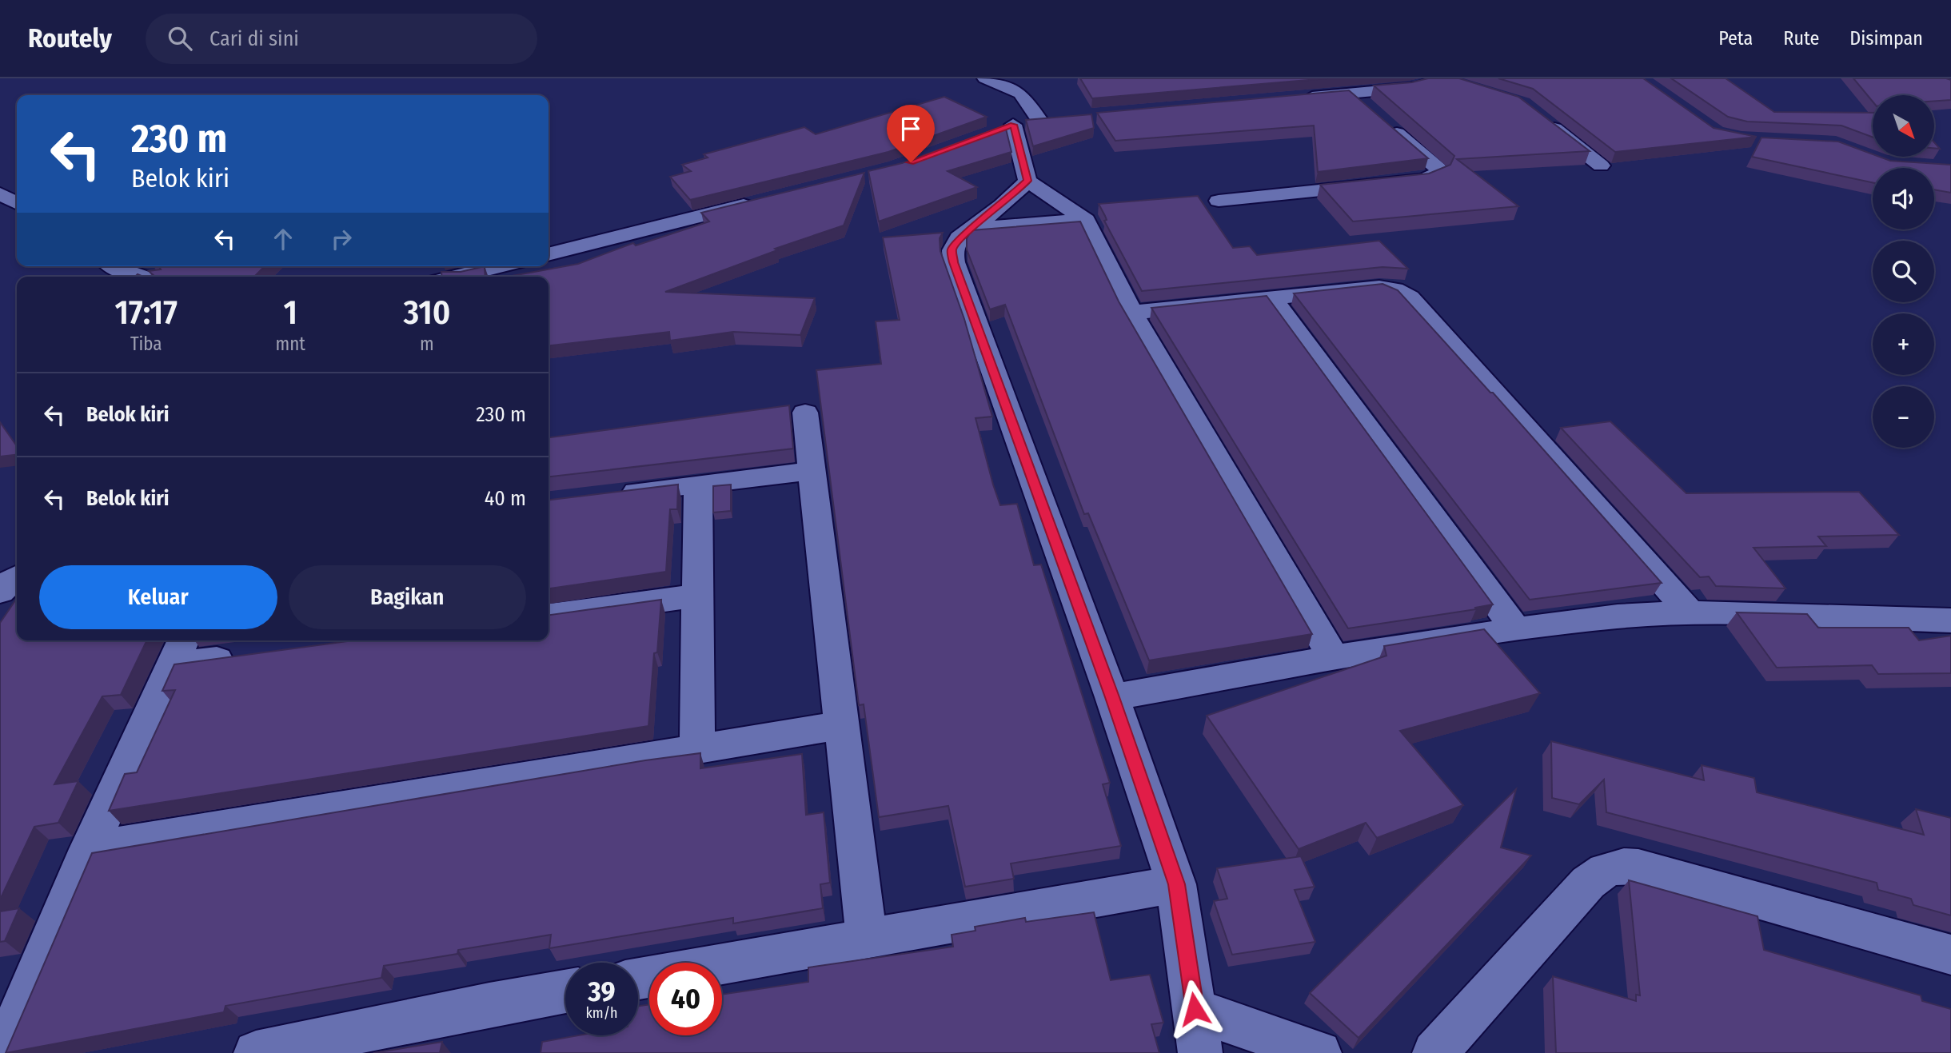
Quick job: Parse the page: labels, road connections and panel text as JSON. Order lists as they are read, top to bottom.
{
  "north": "bottom right",
  "page": {
    "header": "Routely",
    "search": "Cari di sini",
    "nav": ["Peta", "Rute", "Disimpan"],
    "map_buttons": ["+", "−"],
    "turn": ["230 m", "Belok kiri"],
    "eta": [
      "17:17",
      "Tiba",
      "1",
      "mnt",
      "310",
      "m"
    ],
    "list": [
      {
        "name": "Belok kiri",
        "value": "230 m"
      },
      {
        "name": "Belok kiri",
        "value": "40 m"
      }
    ],
    "buttons": ["Keluar", "Bagikan"],
    "speed": "39 km/h",
    "limit": "40"
  }
}
